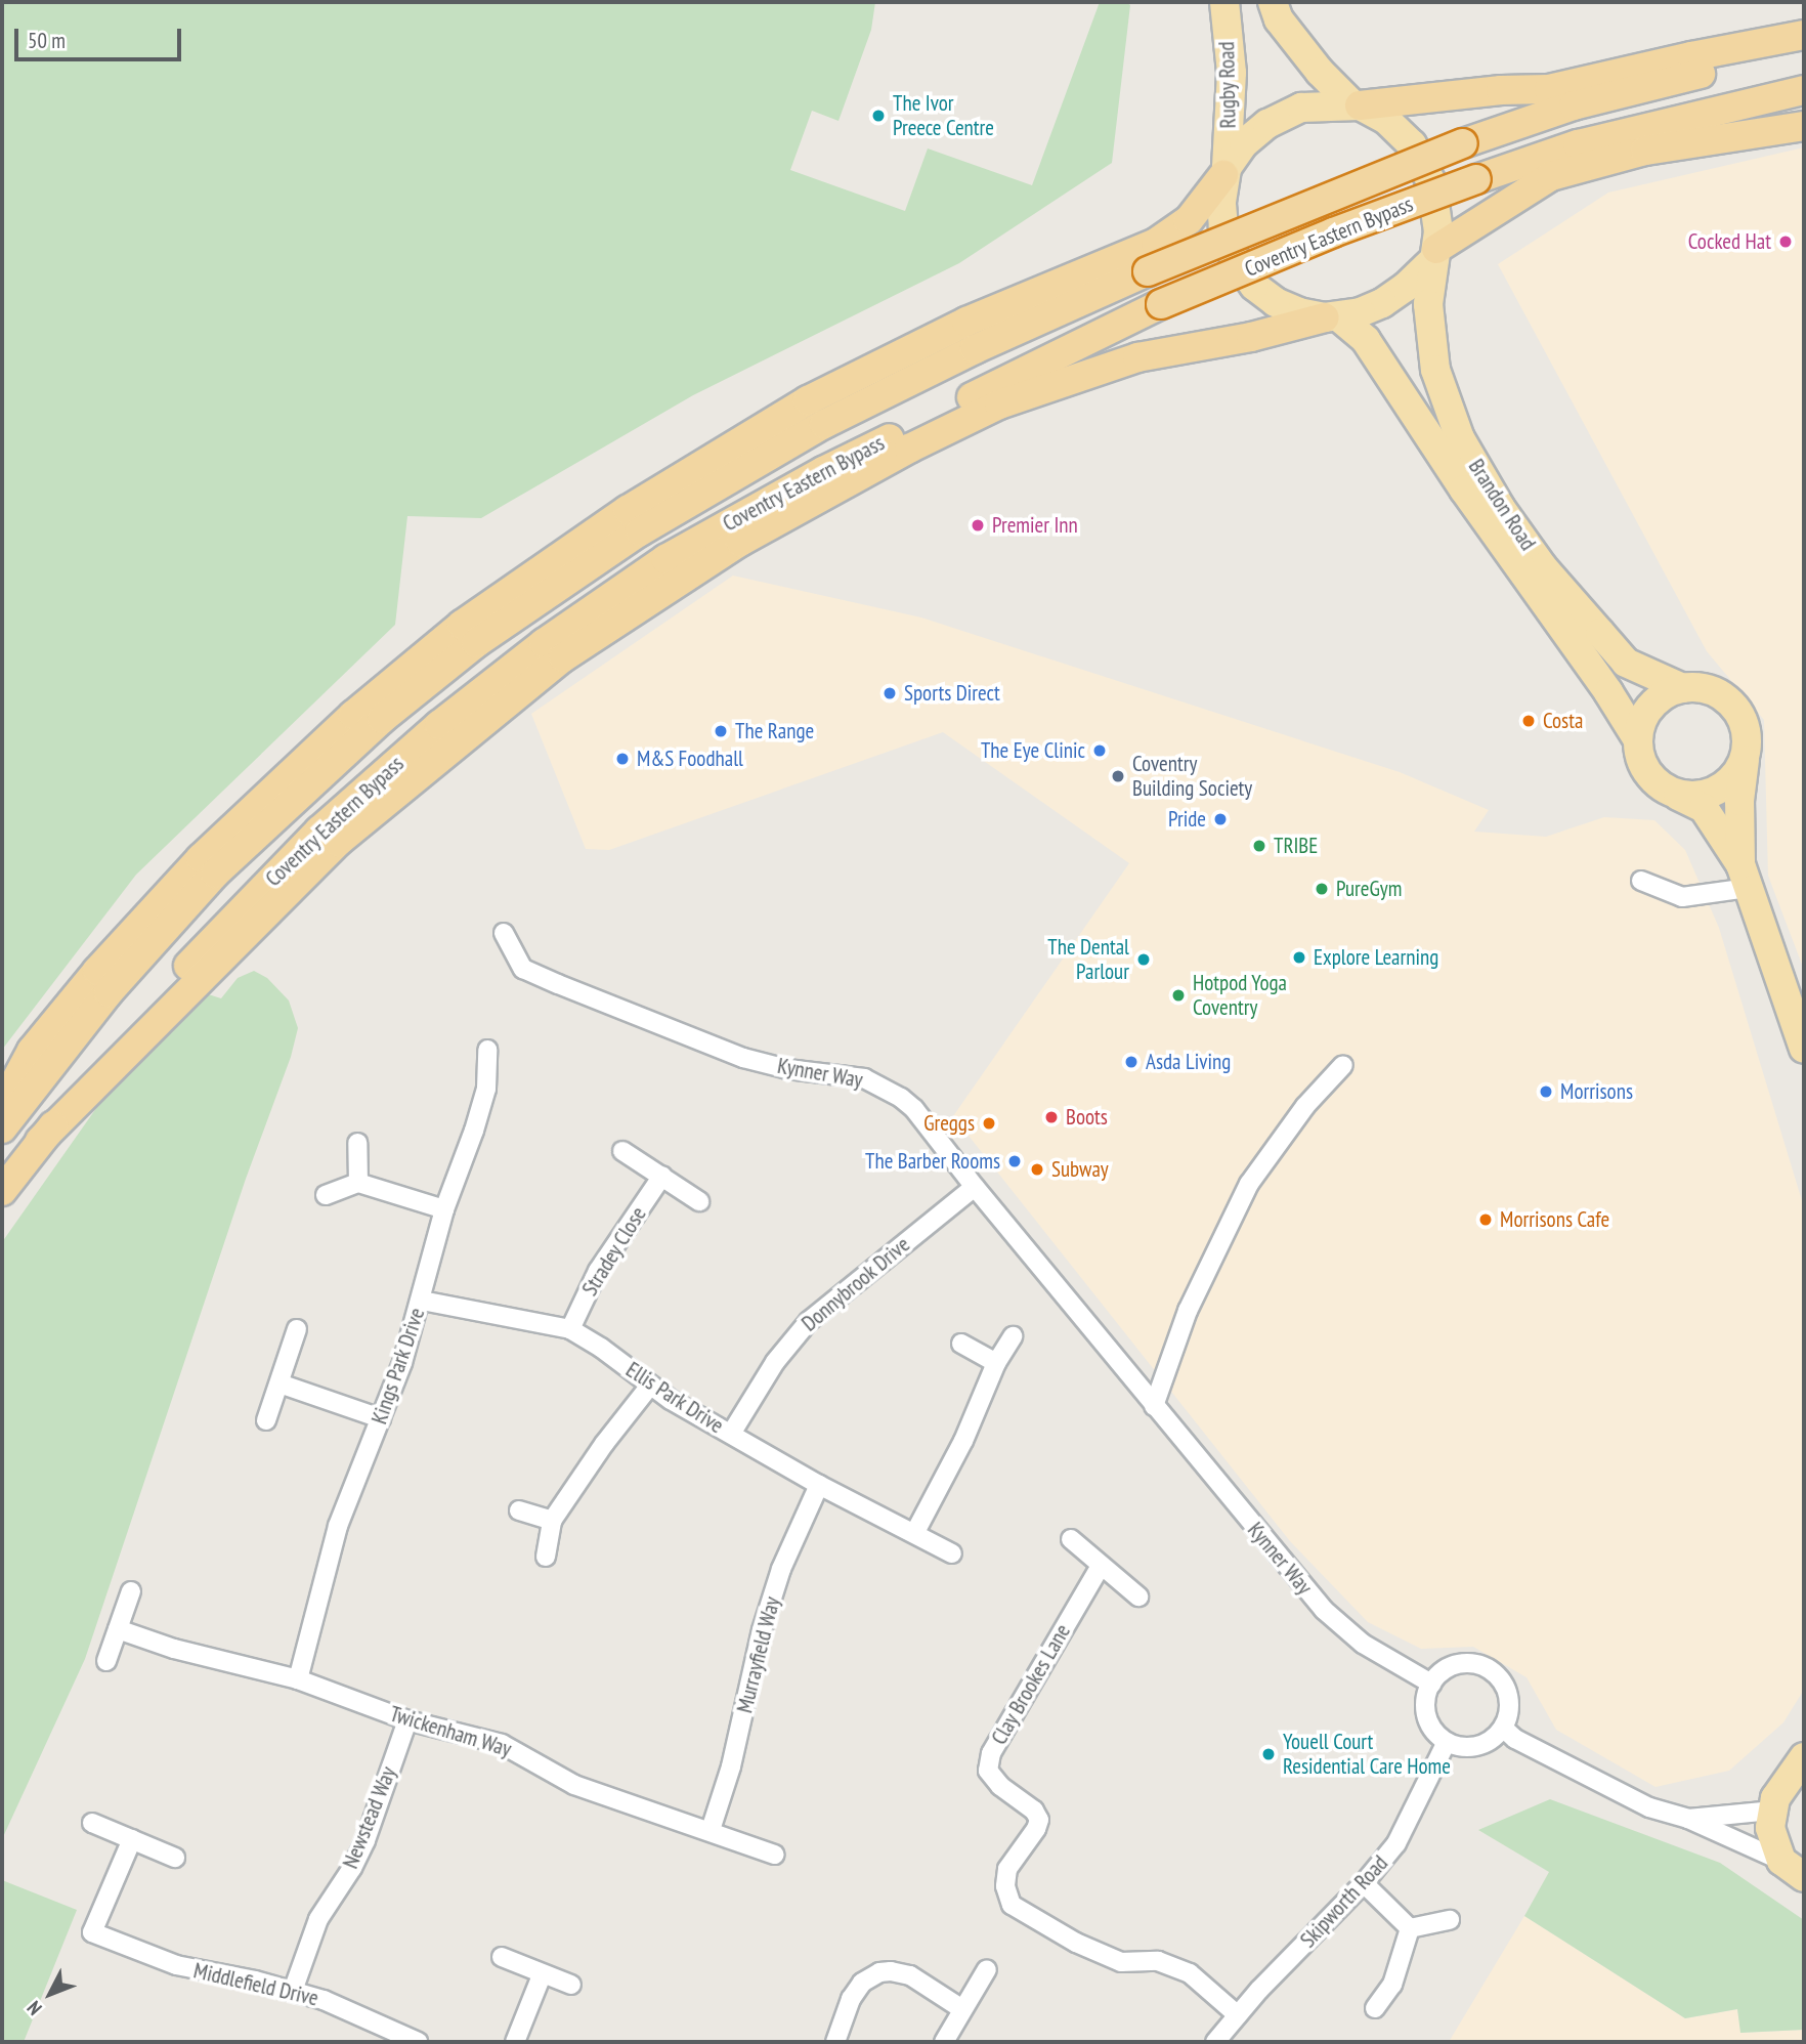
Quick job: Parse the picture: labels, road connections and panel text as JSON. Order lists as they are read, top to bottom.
{
  "streets": {
    "highway": ["Coventry Eastern Bypass"],
    "main road": ["Rugby Road", "Brandon Road"],
    "street": [
      "Kynner Way",
      "Stradey Close",
      "Donnybrook Drive",
      "Kings Park Drive",
      "Ellis Park Drive",
      "Murrayfield Way",
      "Clay Brookes Lane",
      "Twickenham Way",
      "Newstead Way",
      "Skipworth Road",
      "Middlefield Drive"
    ]
  },
  "crossings": [
    ["Rugby Road", "Brandon Road"],
    ["Kynner Way", "Donnybrook Drive"],
    ["Kynner Way", "Skipworth Road"],
    ["Stradey Close", "Ellis Park Drive"],
    ["Donnybrook Drive", "Ellis Park Drive"],
    ["Kings Park Drive", "Ellis Park Drive"],
    ["Kings Park Drive", "Twickenham Way"],
    ["Ellis Park Drive", "Murrayfield Way"],
    ["Murrayfield Way", "Twickenham Way"],
    ["Clay Brookes Lane", "Skipworth Road"],
    ["Twickenham Way", "Newstead Way"],
    ["Newstead Way", "Middlefield Drive"]
  ],
  "places": [
    "The Ivor Preece Centre",
    "Cocked Hat",
    "Premier Inn",
    "Sports Direct",
    "Costa",
    "The Range",
    "The Eye Clinic",
    "M&S Foodhall",
    "Coventry Building Society",
    "Pride",
    "TRIBE",
    "PureGym",
    "Explore Learning",
    "The Dental Parlour",
    "Hotpod Yoga Coventry",
    "Asda Living",
    "Morrisons",
    "Boots",
    "Greggs",
    "The Barber Rooms",
    "Subway",
    "Morrisons Cafe",
    "Youell Court Residential Care Home"
  ],
  "scale_bar": "50 m",
  "north": "bottom left"
}
